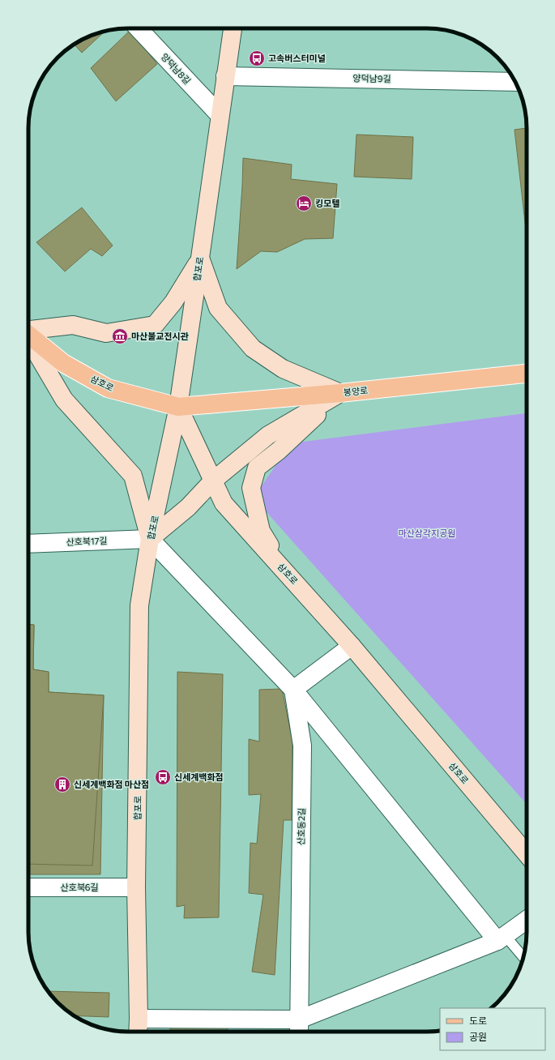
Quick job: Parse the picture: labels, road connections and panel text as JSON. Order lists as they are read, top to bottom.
{
  "streets": {
    "main road": ["합포로", "삼호로", "봉양로"],
    "street": [
      "양덕남8길",
      "양덕남9길",
      "산호북17길",
      "산호동2길",
      "산호북6길"
    ]
  },
  "crossings": [
    ["양덕남8길", "합포로"],
    ["양덕남9길", "합포로"],
    ["합포로", "삼호로"],
    ["합포로", "봉양로"],
    ["합포로", "산호북17길"],
    ["합포로", "산호북6길"],
    ["삼호로", "봉양로"]
  ],
  "parks": ["마산삼각지공원"],
  "places": {
    "bus stop": ["고속버스터미널", "신세계백화점"],
    "hotel": ["킹모텔"],
    "museum": ["마산불교전시관"],
    "building": ["신세계백화점 마산점"]
  },
  "legend": ["도로", "공원"]
}
